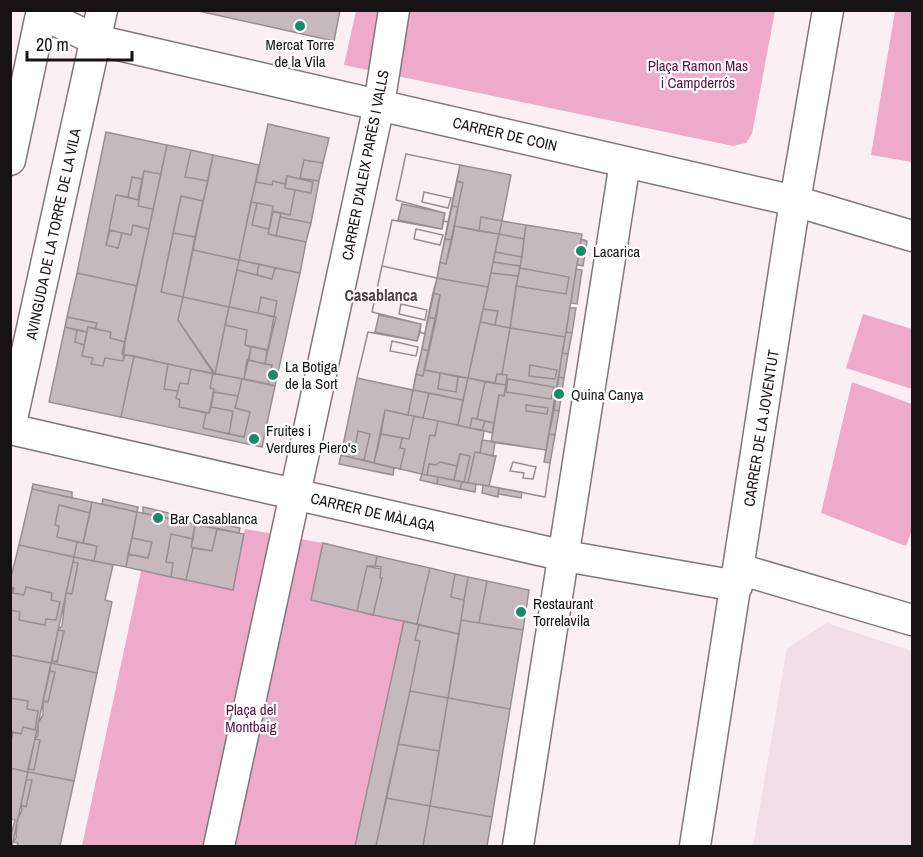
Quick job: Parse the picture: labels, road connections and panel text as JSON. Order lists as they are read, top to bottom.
{
  "streets": {
    "street": [
      "CARRER DE COIN",
      "CARRER D'ALEIX PARÉS I VALLS",
      "AVINGUDA DE LA TORRE DE LA VILA",
      "CARRER DE LA JOVENTUT",
      "CARRER DE MÀLAGA"
    ]
  },
  "crossings": [
    ["CARRER DE COIN", "CARRER D'ALEIX PARÉS I VALLS"],
    ["CARRER DE COIN", "AVINGUDA DE LA TORRE DE LA VILA"],
    ["CARRER DE COIN", "CARRER DE LA JOVENTUT"],
    ["CARRER D'ALEIX PARÉS I VALLS", "CARRER DE MÀLAGA"],
    ["AVINGUDA DE LA TORRE DE LA VILA", "CARRER DE MÀLAGA"],
    ["CARRER DE LA JOVENTUT", "CARRER DE MÀLAGA"]
  ],
  "districts": ["Casablanca"],
  "parks": ["Plaça Ramon Mas i Campderrós", "Plaça del Montbaig"],
  "places": [
    "Mercat Torre de la Vila",
    "Lacarica",
    "La Botiga de la Sort",
    "Quina Canya",
    "Fruites i Verdures Piero's",
    "Bar Casablanca",
    "Restaurant Torrelavila"
  ],
  "scale_bar": "20 m"
}
